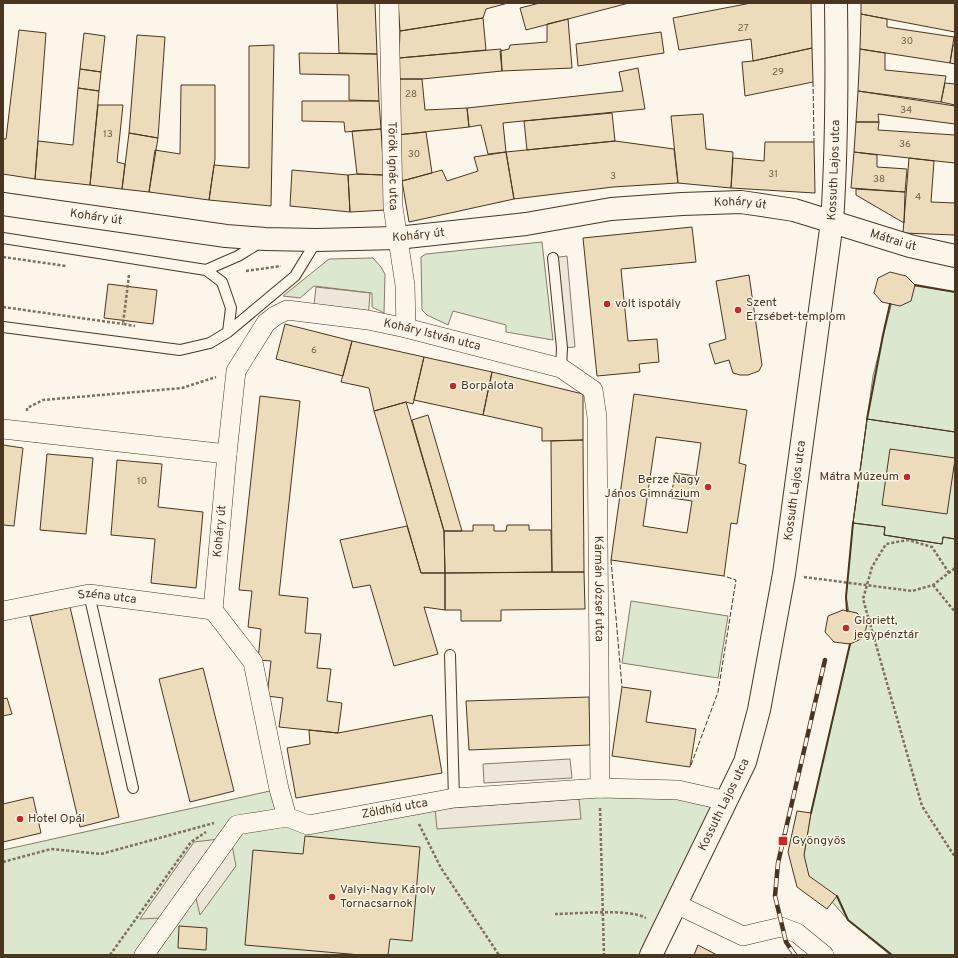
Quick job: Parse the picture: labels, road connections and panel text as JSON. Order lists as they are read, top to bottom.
{
  "streets": {
    "main road": ["Kossuth Lajos utca", "Koháry út", "Mátrai út"],
    "street": [
      "Török Ignác utca",
      "Koháry István utca",
      "Kármán József utca",
      "Széna utca",
      "Zöldhíd utca"
    ]
  },
  "crossings": [
    ["Török Ignác utca", "Koháry út"],
    ["Török Ignác utca", "Koháry István utca"],
    ["Kossuth Lajos utca", "Koháry út"],
    ["Kossuth Lajos utca", "Mátrai út"],
    ["Kossuth Lajos utca", "Zöldhíd utca"],
    ["Koháry út", "Mátrai út"],
    ["Koháry út", "Koháry István utca"],
    ["Koháry út", "Széna utca"],
    ["Koháry István utca", "Kármán József utca"],
    ["Kármán József utca", "Zöldhíd utca"]
  ],
  "places": {
    "other": [
      "volt ispotály",
      "Szent Erzsébet-templom",
      "Borpalota",
      "Mátra Múzeum",
      "Berze Nagy János Gimnázium",
      "Gloriett, jegypénztár",
      "Hotel Opál",
      "Valyi-Nagy Károly Tornacsarnok"
    ],
    "transit": ["Gyöngyös"]
  },
  "house_numbers": [
    "27",
    "30",
    "29",
    "28",
    "34",
    "13",
    "36",
    "30",
    "31",
    "3",
    "38",
    "4",
    "6",
    "10"
  ]
}
